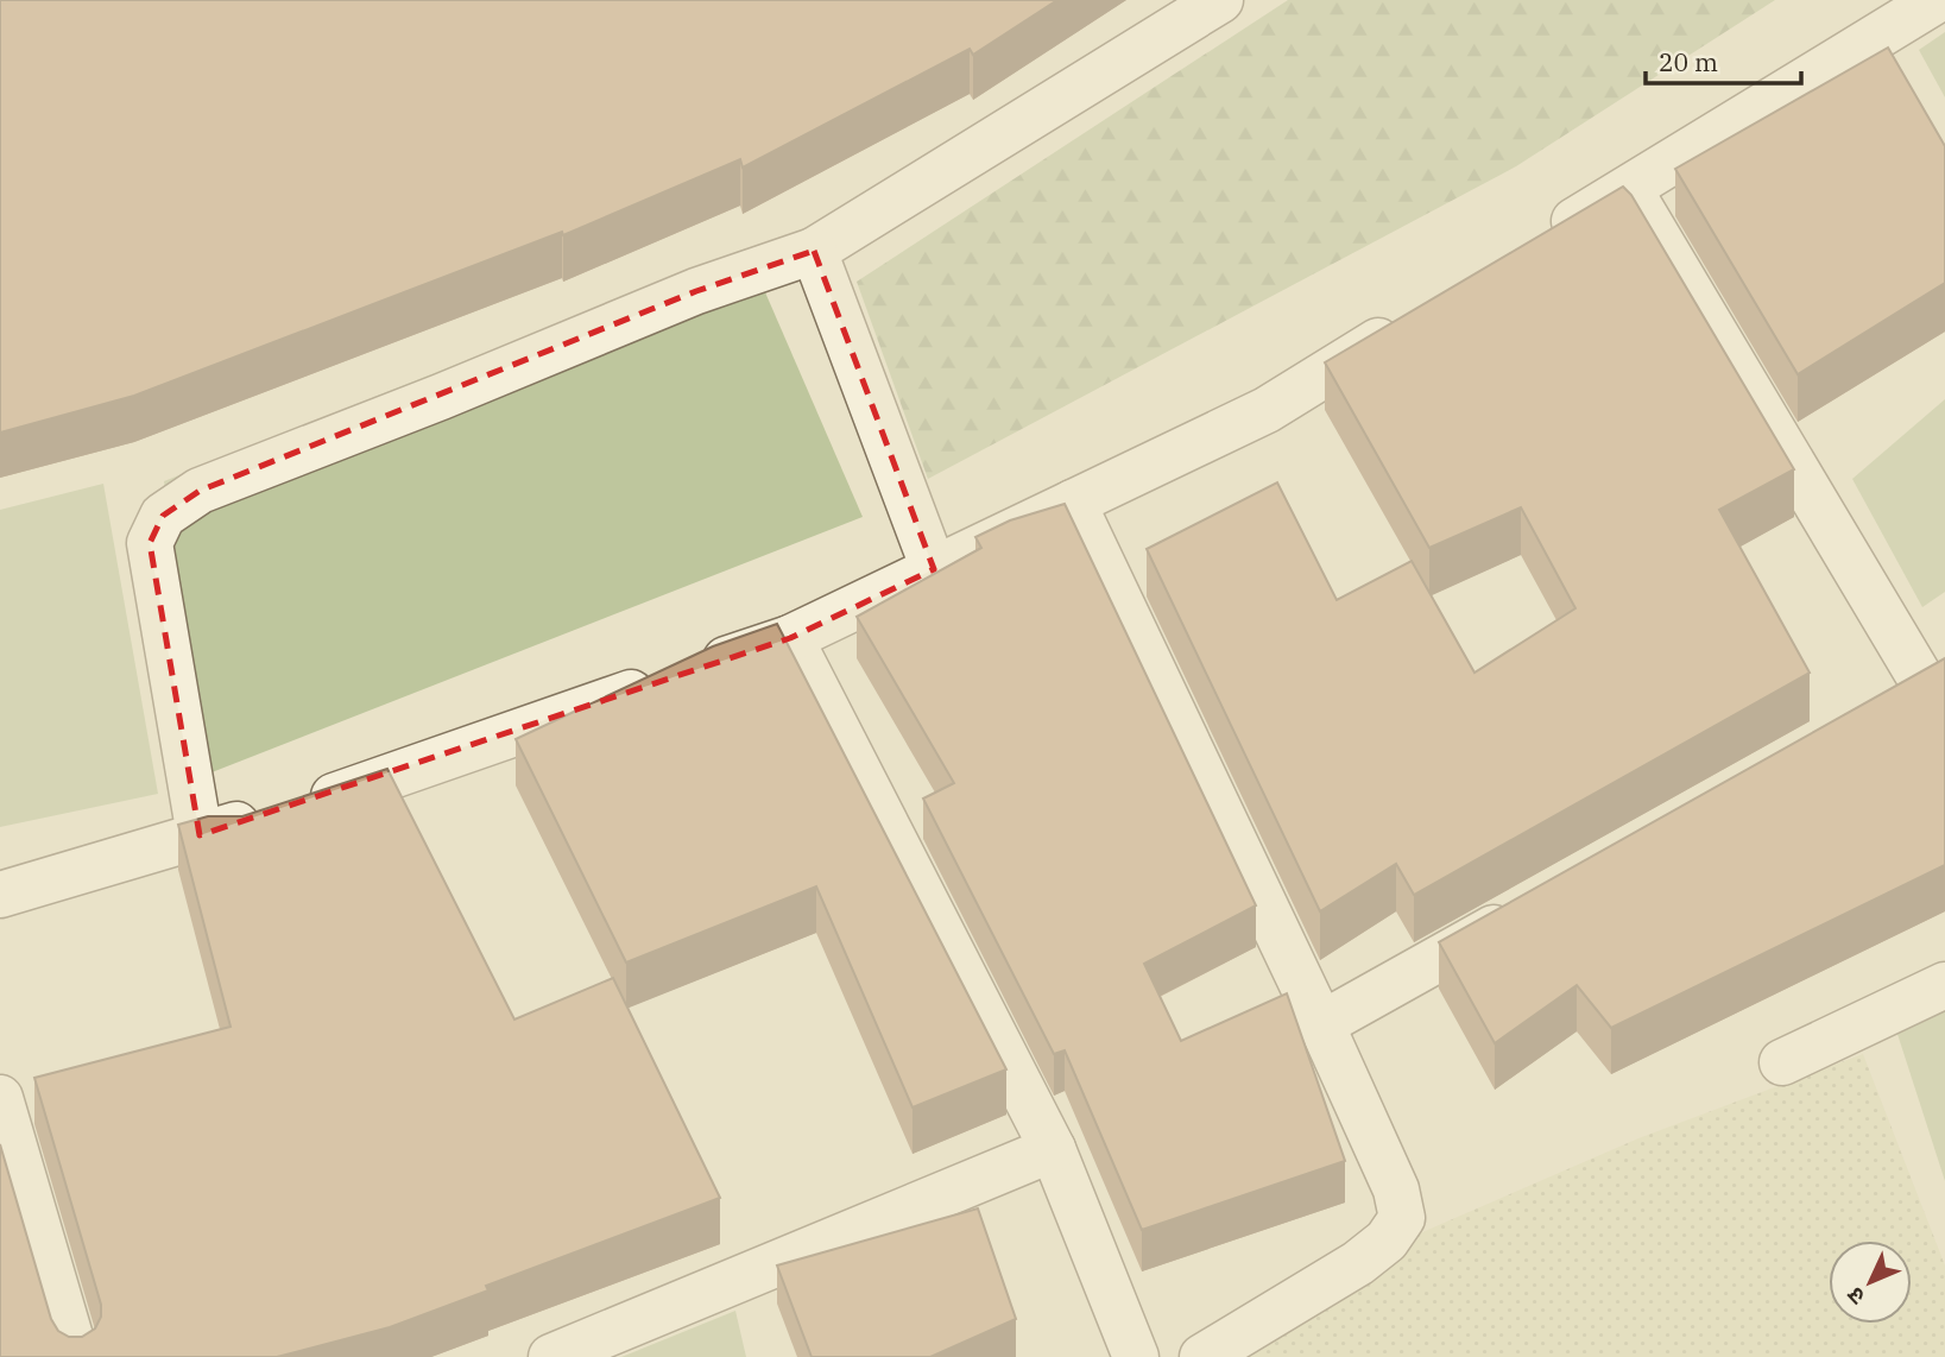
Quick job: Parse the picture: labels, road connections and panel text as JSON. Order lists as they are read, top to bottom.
{
  "scale_bar": "20 m",
  "north": "bottom left"
}
